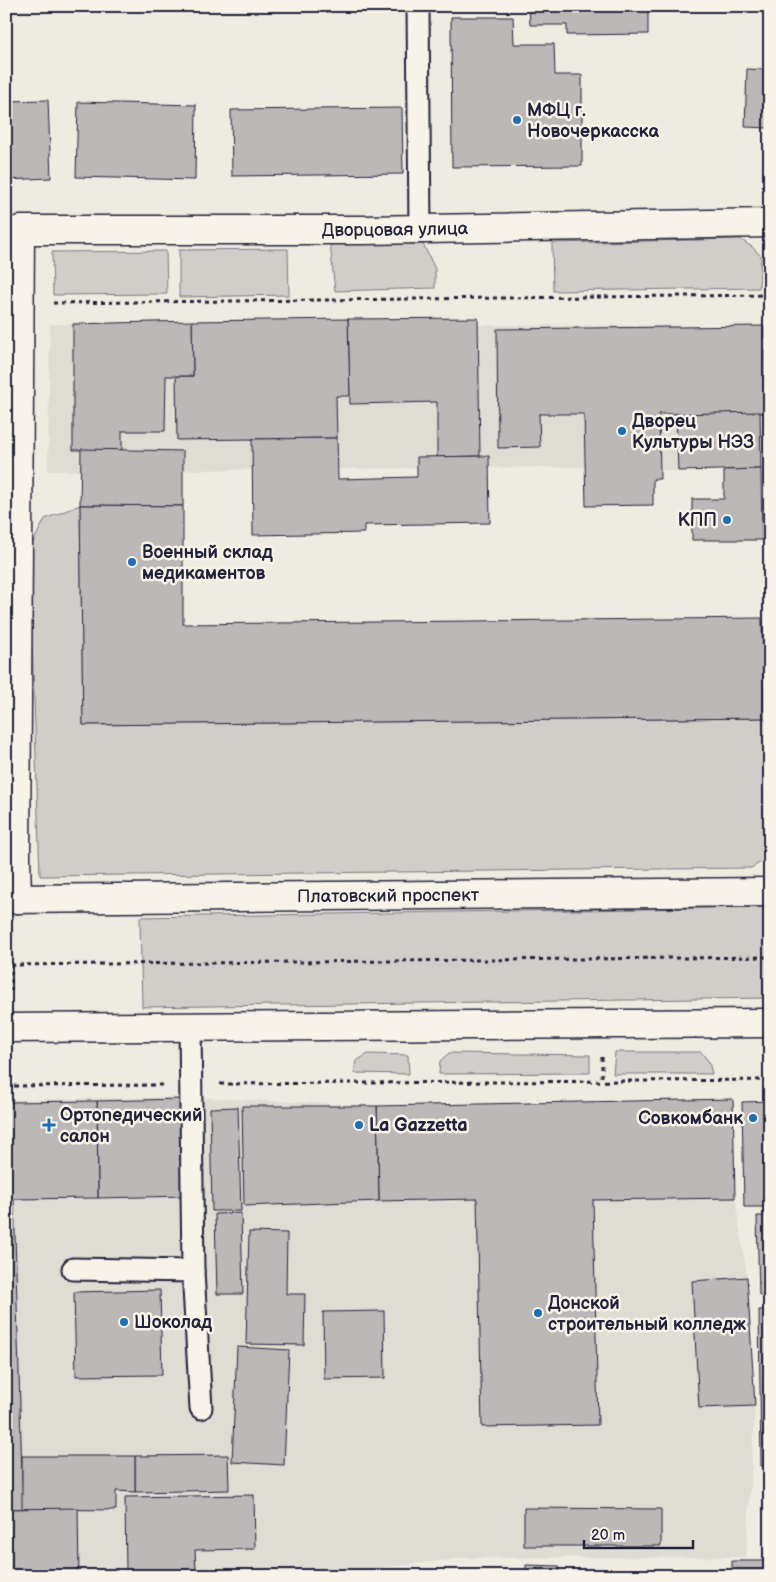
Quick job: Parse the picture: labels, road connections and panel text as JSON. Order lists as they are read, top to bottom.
{
  "streets": {
    "main road": ["Дворцовая улица", "Платовский проспект"]
  },
  "places": {
    "other": [
      "МФЦ г. Новочеркасска",
      "Дворец Культуры НЭЗ",
      "КПП",
      "Военный склад медикаментов",
      "Совкомбанк",
      "La Gazzetta",
      "Донской строительный колледж",
      "Шоколад"
    ],
    "health": ["Ортопедический салон"]
  },
  "scale_bar": "20 m"
}
